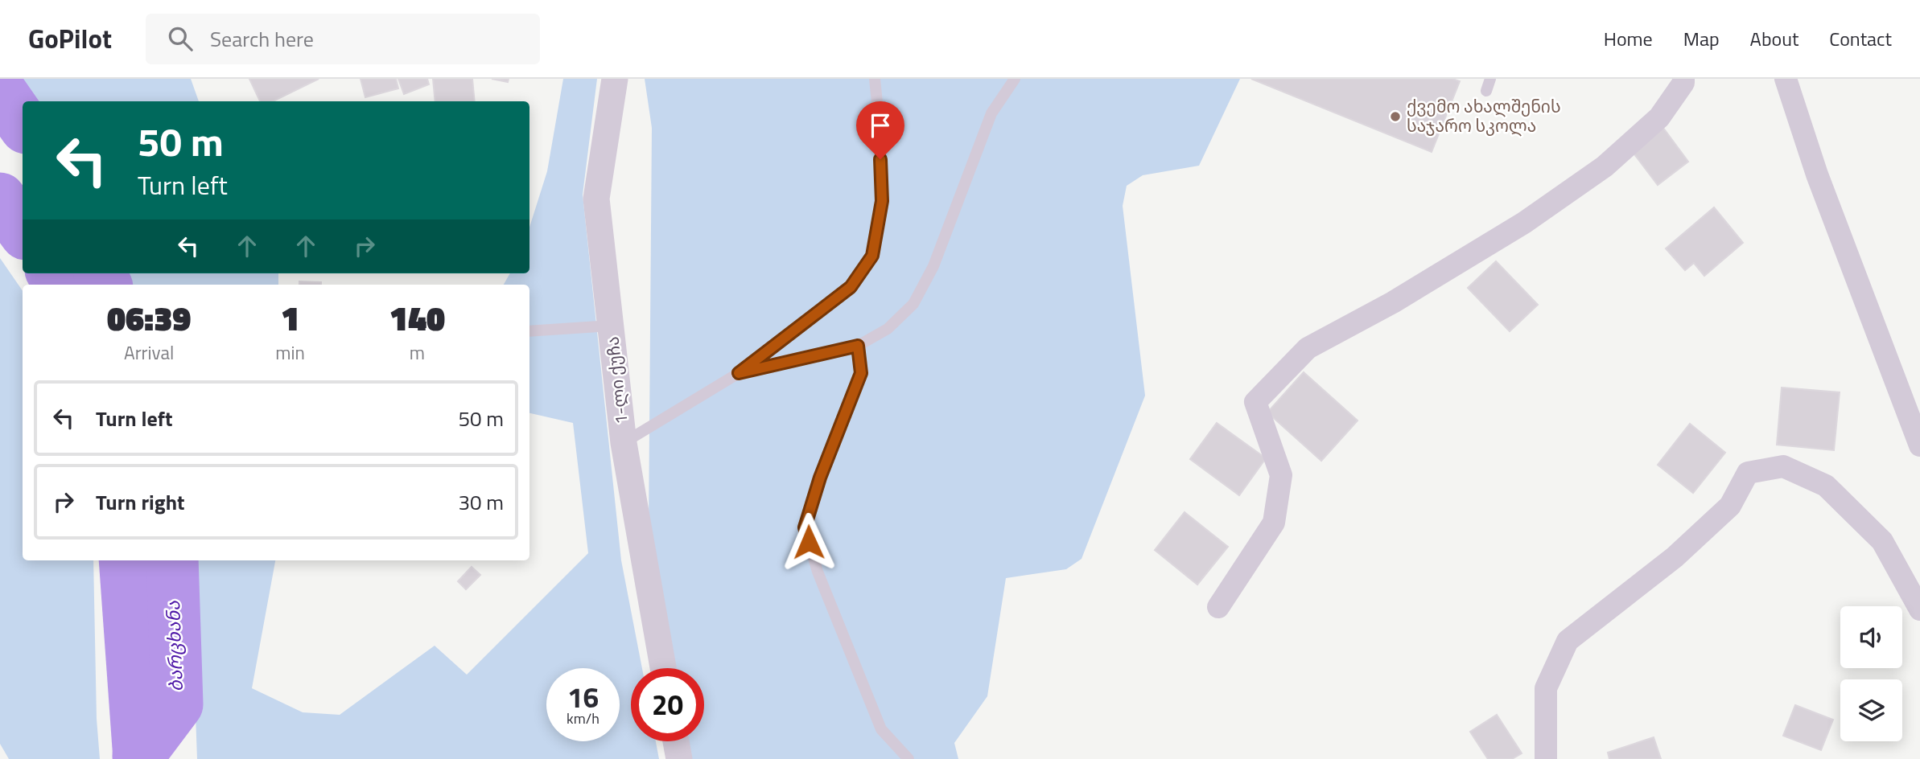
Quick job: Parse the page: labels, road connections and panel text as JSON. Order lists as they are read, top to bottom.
{
  "streets": {
    "street": ["1-ლი ქუჩა"]
  },
  "water": ["ბარცხანა"],
  "places": ["ქვემო ახალშენის საჯარო სკოლა"],
  "page": {
    "header": "GoPilot",
    "search": "Search here",
    "nav": [
      "Home",
      "Map",
      "About",
      "Contact"
    ],
    "turn": ["50 m", "Turn left"],
    "eta": [
      "06:39",
      "Arrival",
      "1",
      "min",
      "140",
      "m"
    ],
    "list": [
      {
        "name": "Turn left",
        "value": "50 m"
      },
      {
        "name": "Turn right",
        "value": "30 m"
      }
    ],
    "speed": "16 km/h",
    "limit": "20"
  }
}
